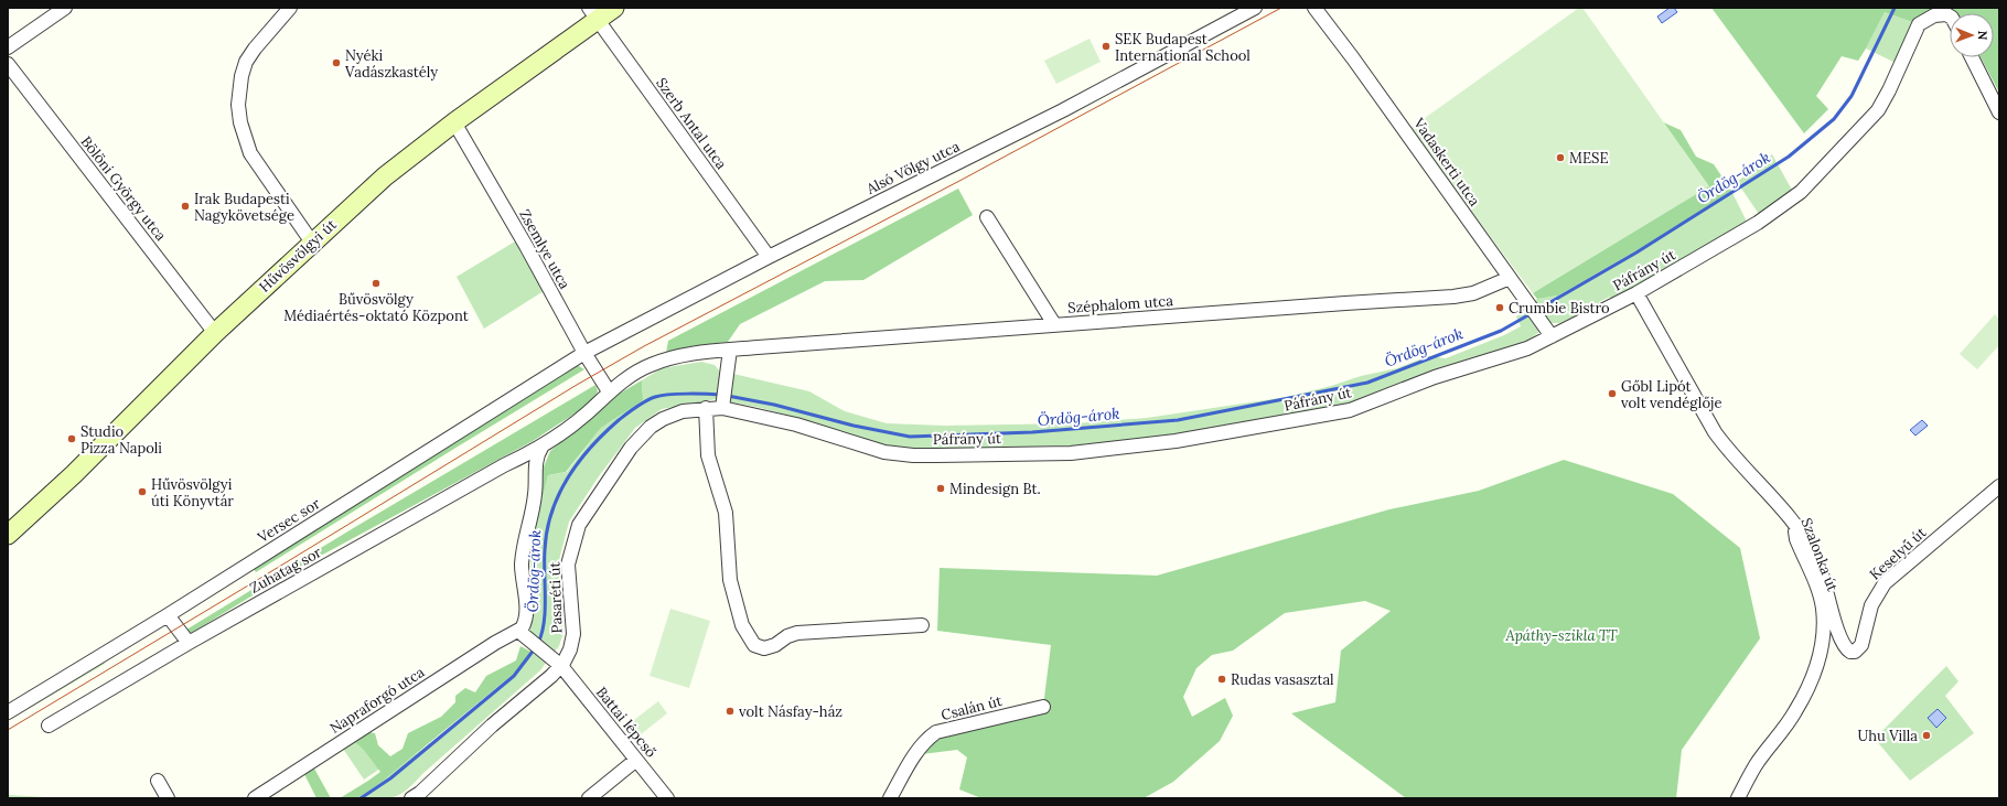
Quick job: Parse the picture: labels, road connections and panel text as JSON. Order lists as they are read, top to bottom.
{
  "streets": {
    "main road": ["Hűvösvölgyi út"],
    "street": [
      "Szerb Antal utca",
      "Vadaskerti utca",
      "Alsó Völgy utca",
      "Bölöni György utca",
      "Zsemlye utca",
      "Páfrány út",
      "Széphalom utca",
      "Versec sor",
      "Keselyű út",
      "Szalonka út",
      "Zuhatag sor",
      "Pasaréti út",
      "Napraforgó utca",
      "Csalán út",
      "Battai lépcső"
    ]
  },
  "crossings": [
    ["Szerb Antal utca", "Alsó Völgy utca"],
    ["Szerb Antal utca", "Hűvösvölgyi út"],
    ["Vadaskerti utca", "Páfrány út"],
    ["Vadaskerti utca", "Széphalom utca"],
    ["Alsó Völgy utca", "Zsemlye utca"],
    ["Alsó Völgy utca", "Versec sor"],
    ["Bölöni György utca", "Hűvösvölgyi út"],
    ["Zsemlye utca", "Hűvösvölgyi út"],
    ["Zsemlye utca", "Versec sor"],
    ["Zsemlye utca", "Zuhatag sor"],
    ["Páfrány út", "Szalonka út"],
    ["Páfrány út", "Pasaréti út"],
    ["Széphalom utca", "Zuhatag sor"],
    ["Keselyű út", "Szalonka út"],
    ["Pasaréti út", "Battai lépcső"],
    ["Napraforgó utca", "Battai lépcső"]
  ],
  "water": ["Ördög-árok"],
  "parks": ["Apáthy-szikla TT"],
  "places": [
    "SEK Budapest International School",
    "Nyéki Vadászkastély",
    "MESE",
    "Irak Budapesti Nagykövetsége",
    "Bűvösvölgy Médiaértés-oktató Központ",
    "Crumbie Bistro",
    "Gőbl Lipót volt vendéglője",
    "Studio Pizza Napoli",
    "Mindesign Bt.",
    "Hűvösvölgyi úti Könyvtár",
    "Rudas vasasztal",
    "volt Násfay-ház",
    "Uhu Villa"
  ],
  "north": "right"
}
